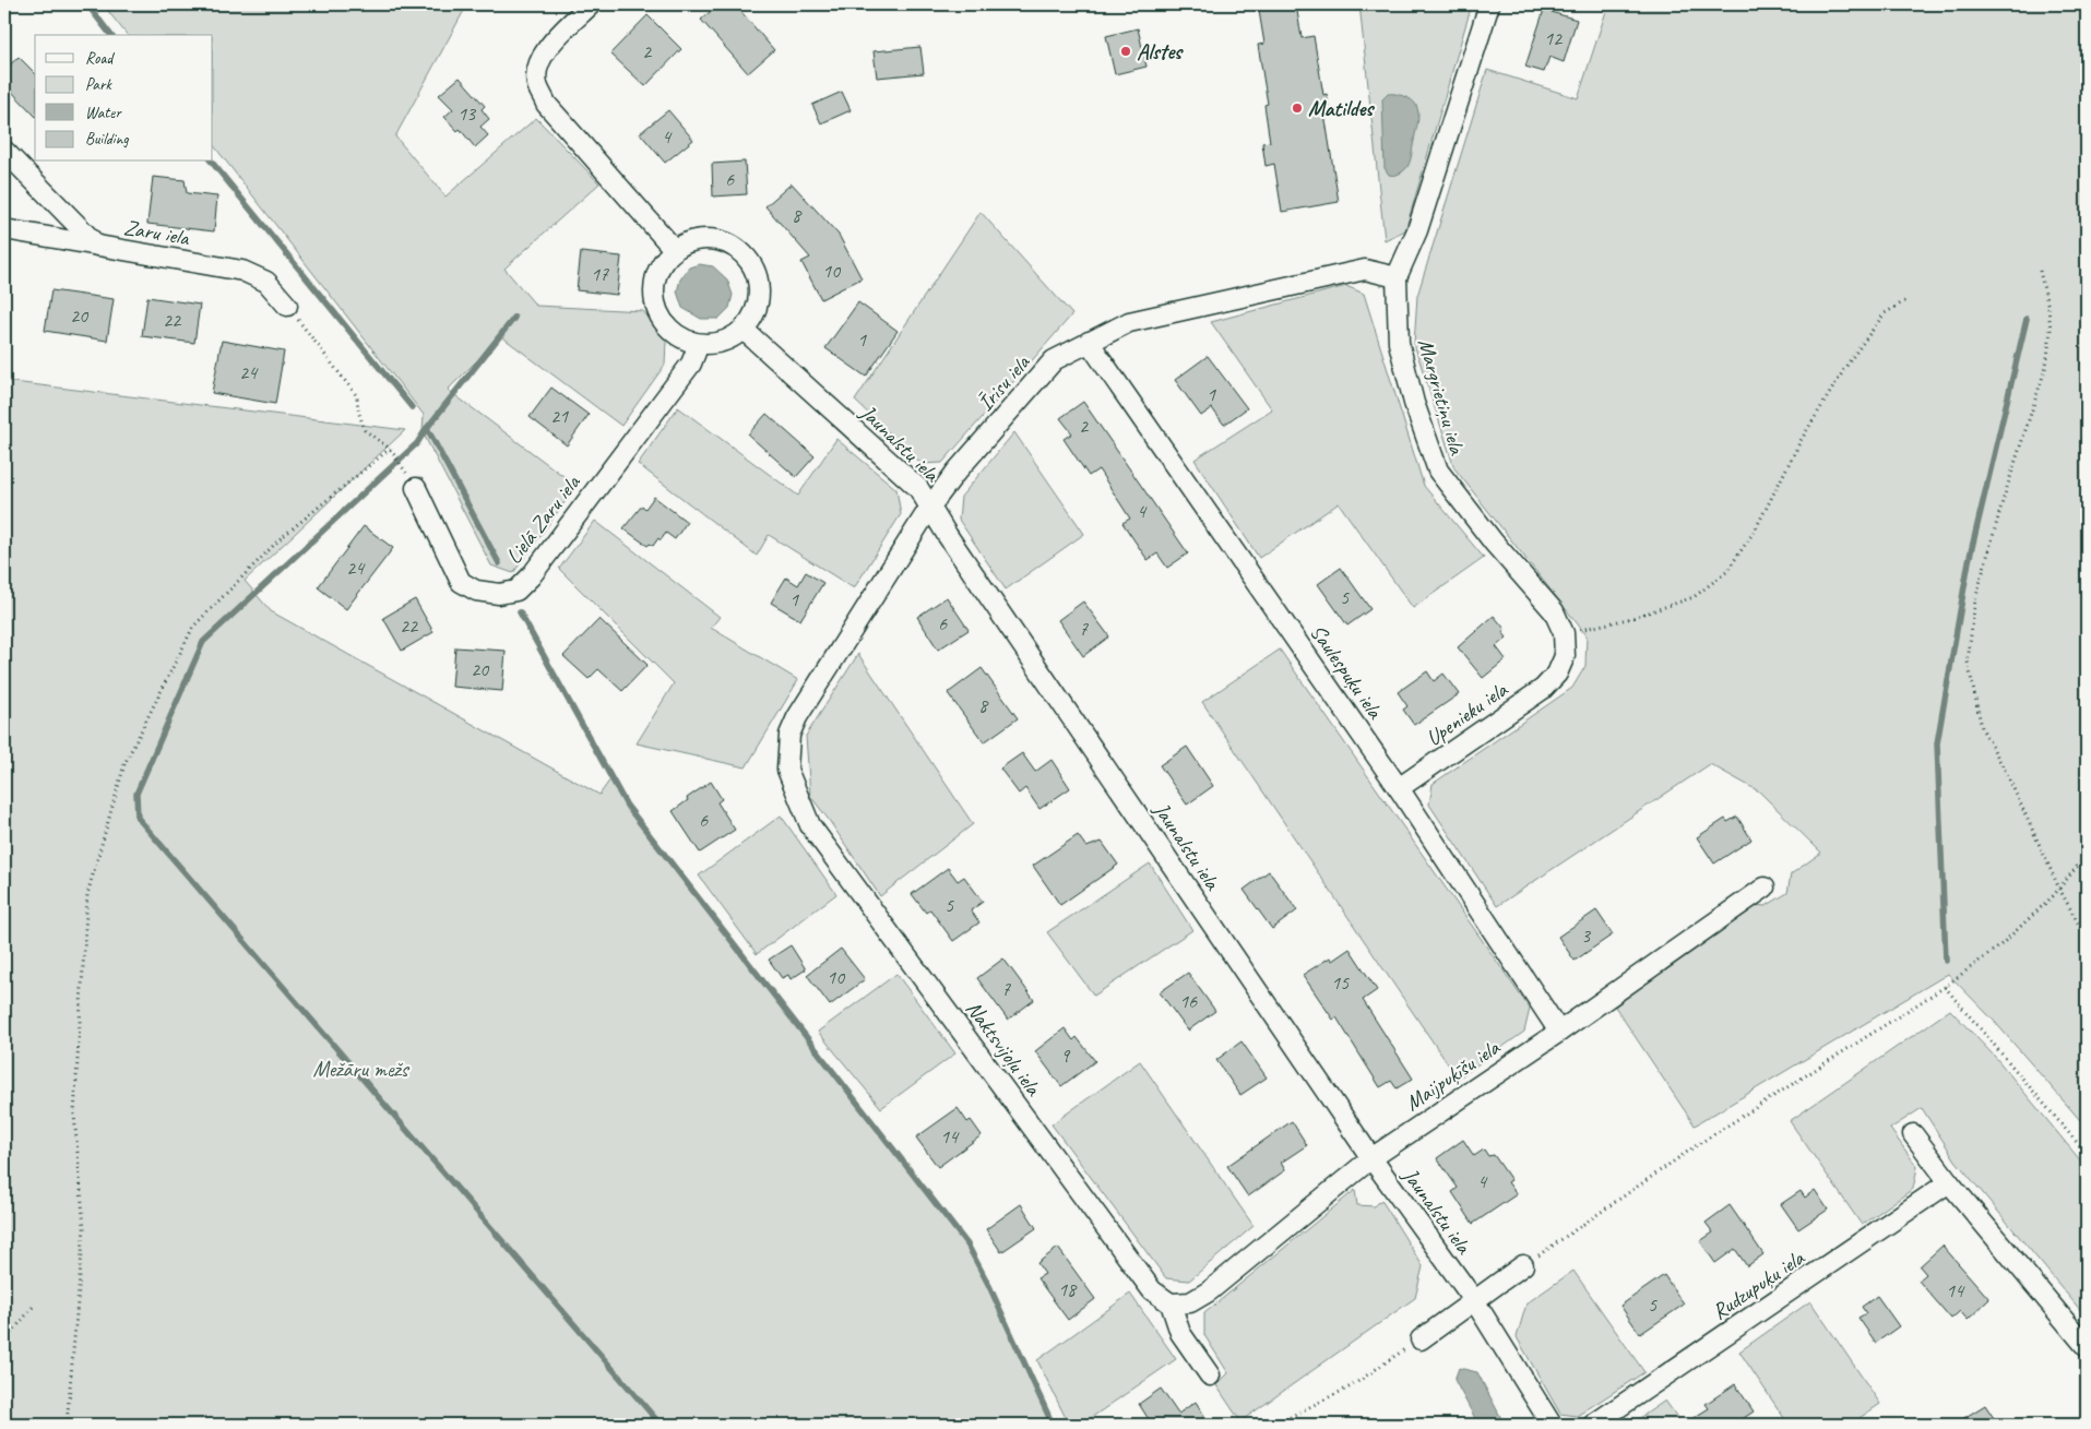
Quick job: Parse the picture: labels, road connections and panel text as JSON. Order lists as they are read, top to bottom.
{
  "streets": {
    "street": [
      "Zaru iela",
      "Īrisu iela",
      "Margrietiņu iela",
      "Jaunalstu iela",
      "Lielā Zaru iela",
      "Saulespuķu iela",
      "Upenieku iela",
      "Naktsvijoļu iela",
      "Maijpuķīšu iela",
      "Rudzupuķu iela"
    ]
  },
  "crossings": [
    ["Īrisu iela", "Margrietiņu iela"],
    ["Īrisu iela", "Jaunalstu iela"],
    ["Īrisu iela", "Saulespuķu iela"],
    ["Īrisu iela", "Naktsvijoļu iela"],
    ["Margrietiņu iela", "Upenieku iela"],
    ["Jaunalstu iela", "Lielā Zaru iela"],
    ["Jaunalstu iela", "Maijpuķīšu iela"],
    ["Saulespuķu iela", "Upenieku iela"],
    ["Saulespuķu iela", "Maijpuķīšu iela"],
    ["Naktsvijoļu iela", "Maijpuķīšu iela"]
  ],
  "parks": ["Mežāru mežs"],
  "places": ["Alstes", "Matildes"],
  "house_numbers": [
    "12",
    "2",
    "13",
    "4",
    "6",
    "8",
    "10",
    "17",
    "20",
    "22",
    "1",
    "24",
    "1",
    "21",
    "2",
    "4",
    "24",
    "5",
    "1",
    "6",
    "22",
    "7",
    "20",
    "8",
    "6",
    "5",
    "3",
    "10",
    "15",
    "7",
    "16",
    "9",
    "14",
    "4",
    "18",
    "14",
    "5"
  ],
  "legend": [
    "Road",
    "Park",
    "Water",
    "Building"
  ]
}
